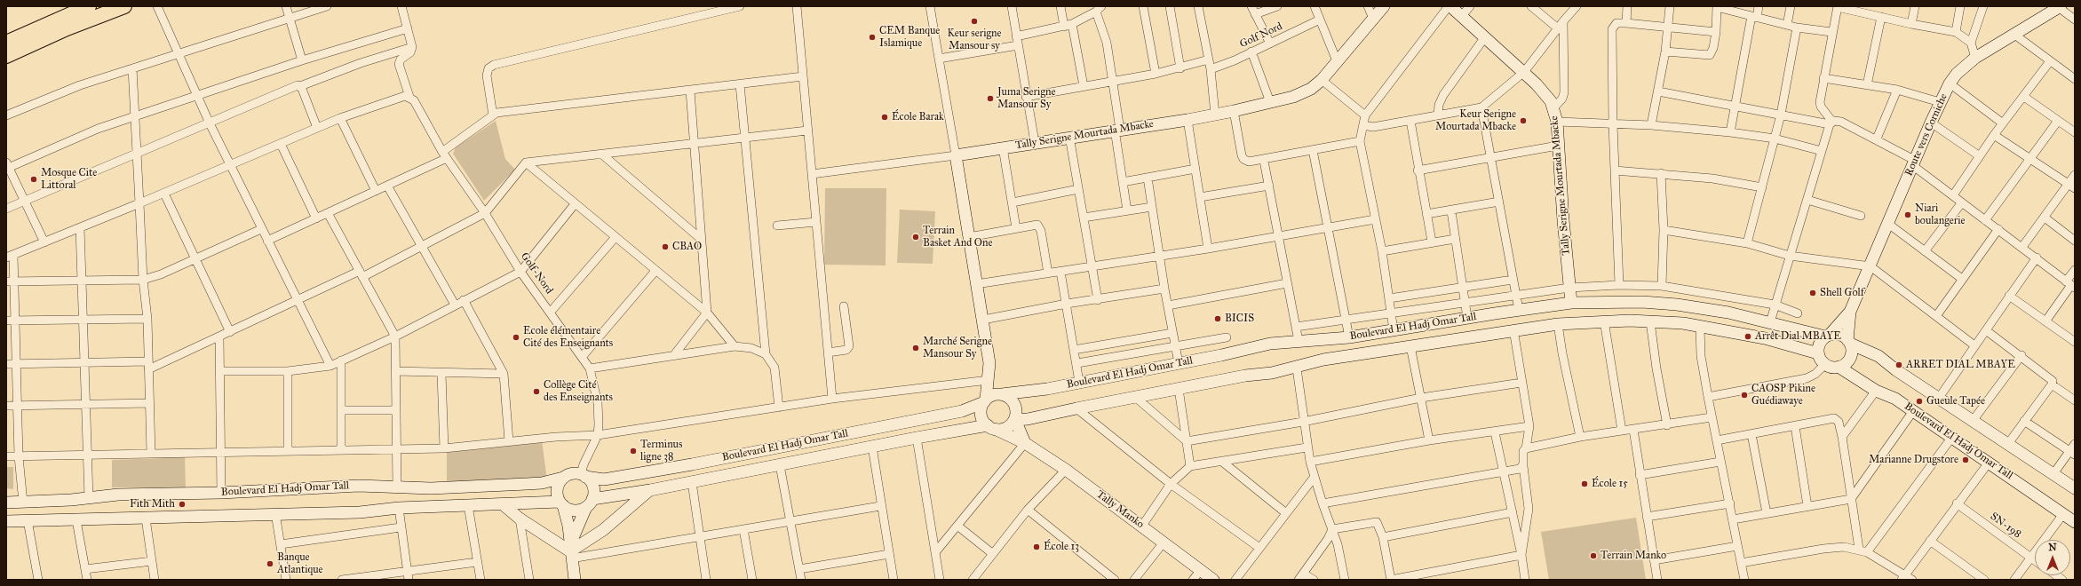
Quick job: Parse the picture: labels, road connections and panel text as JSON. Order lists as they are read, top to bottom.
{
  "streets": {
    "main road": [
      "Tally Serigne Mourtada Mbacke",
      "Route vers Corniche",
      "Boulevard El Hadj Omar Tall",
      "Tally Manko"
    ],
    "street": ["Golf Nord", "Golf-Nord", "SN-198"]
  },
  "crossings": [
    ["Tally Serigne Mourtada Mbacke", "Boulevard El Hadj Omar Tall"],
    ["Route vers Corniche", "Boulevard El Hadj Omar Tall"],
    ["Golf-Nord", "Boulevard El Hadj Omar Tall"],
    ["Boulevard El Hadj Omar Tall", "Tally Manko"]
  ],
  "places": [
    "Keur serigne Mansour sy",
    "CEM Banque Islamique",
    "Juma Serigne Mansour Sy",
    "École Barak",
    "Keur Serigne Mourtada Mbacke",
    "Mosque Cite Littoral",
    "Niari boulangerie",
    "Terrain Basket And One",
    "CBAO",
    "Shell Golf",
    "BICIS",
    "Arrêt Dial MBAYE",
    "Ecole élémentaire Cité des Enseignants",
    "Marché Serigne Mansour Sy",
    "ARRET DIAL MBAYE",
    "Collège Cité des Enseignants",
    "CAOSP Pikine Guédiawaye",
    "Gueule Tapée",
    "Terminus ligne 38",
    "Marianne Drugstore",
    "École 15",
    "Fith Mith",
    "École 13",
    "Terrain Manko",
    "Banque Atlantique"
  ],
  "north": "top"
}
